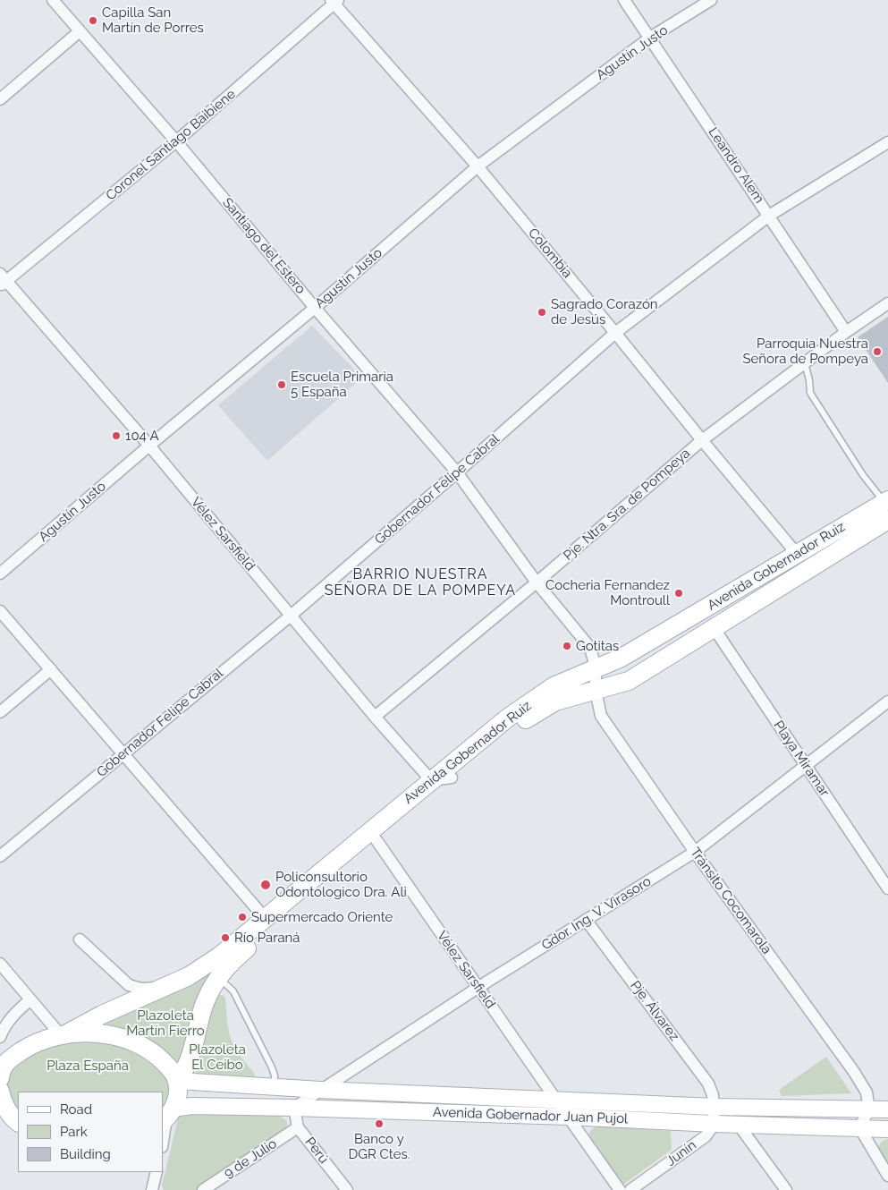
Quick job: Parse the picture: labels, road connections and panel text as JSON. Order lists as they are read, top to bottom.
{
  "streets": {
    "main road": ["Avenida Gobernador Ruiz", "Avenida Gobernador Juan Pujol"],
    "street": [
      "Agustín Justo",
      "Coronel Santiago Baibiene",
      "Leandro Alem",
      "Santiago del Estero",
      "Colombia",
      "Gobernador Felipe Cabral",
      "Pje. Ntra. Sra. de Pompeya",
      "Vélez Sarsfield",
      "Playa Miramar",
      "Tránsito Cocomarola",
      "Gdor. Ing. V. Virasoro",
      "Pje. Álvarez",
      "Perú",
      "Junín",
      "9 de Julio"
    ]
  },
  "crossings": [
    ["Agustín Justo", "Leandro Alem"],
    ["Agustín Justo", "Santiago del Estero"],
    ["Agustín Justo", "Colombia"],
    ["Agustín Justo", "Vélez Sarsfield"],
    ["Coronel Santiago Baibiene", "Santiago del Estero"],
    ["Coronel Santiago Baibiene", "Colombia"],
    ["Coronel Santiago Baibiene", "Vélez Sarsfield"],
    ["Leandro Alem", "Gobernador Felipe Cabral"],
    ["Leandro Alem", "Pje. Ntra. Sra. de Pompeya"],
    ["Santiago del Estero", "Gobernador Felipe Cabral"],
    ["Santiago del Estero", "Pje. Ntra. Sra. de Pompeya"],
    ["Santiago del Estero", "Avenida Gobernador Ruiz"],
    ["Santiago del Estero", "Tránsito Cocomarola"],
    ["Colombia", "Gobernador Felipe Cabral"],
    ["Colombia", "Pje. Ntra. Sra. de Pompeya"],
    ["Colombia", "Avenida Gobernador Ruiz"],
    ["Gobernador Felipe Cabral", "Vélez Sarsfield"],
    ["Pje. Ntra. Sra. de Pompeya", "Vélez Sarsfield"],
    ["Vélez Sarsfield", "Avenida Gobernador Ruiz"],
    ["Vélez Sarsfield", "Gdor. Ing. V. Virasoro"],
    ["Vélez Sarsfield", "Avenida Gobernador Juan Pujol"],
    ["Avenida Gobernador Ruiz", "Playa Miramar"],
    ["Avenida Gobernador Ruiz", "Tránsito Cocomarola"],
    ["Avenida Gobernador Ruiz", "Avenida Gobernador Juan Pujol"],
    ["Playa Miramar", "Gdor. Ing. V. Virasoro"],
    ["Tránsito Cocomarola", "Gdor. Ing. V. Virasoro"],
    ["Tránsito Cocomarola", "Avenida Gobernador Juan Pujol"],
    ["Gdor. Ing. V. Virasoro", "Pje. Álvarez"],
    ["Gdor. Ing. V. Virasoro", "Avenida Gobernador Juan Pujol"],
    ["Gdor. Ing. V. Virasoro", "Perú"],
    ["Pje. Álvarez", "Avenida Gobernador Juan Pujol"],
    ["Avenida Gobernador Juan Pujol", "Perú"],
    ["Avenida Gobernador Juan Pujol", "Junín"],
    ["Perú", "9 de Julio"]
  ],
  "districts": ["BARRIO NUESTRA SEÑORA DE LA POMPEYA"],
  "parks": ["Plazoleta Martín Fierro", "Plazoleta El Ceibo", "Plaza España"],
  "places": [
    "Capilla San Martín de Porres",
    "Sagrado Corazón de Jesús",
    "Parroquia Nuestra Señora de Pompeya",
    "Escuela Primaria 5 España",
    "104 A",
    "Cocheria Fernandez Montroull",
    "Gotitas",
    "Policonsultorio Odontologico Dra. Ali",
    "Supermercado Oriente",
    "Río Paraná",
    "Banco y DGR Ctes."
  ],
  "legend": ["Road", "Park", "Building"]
}
